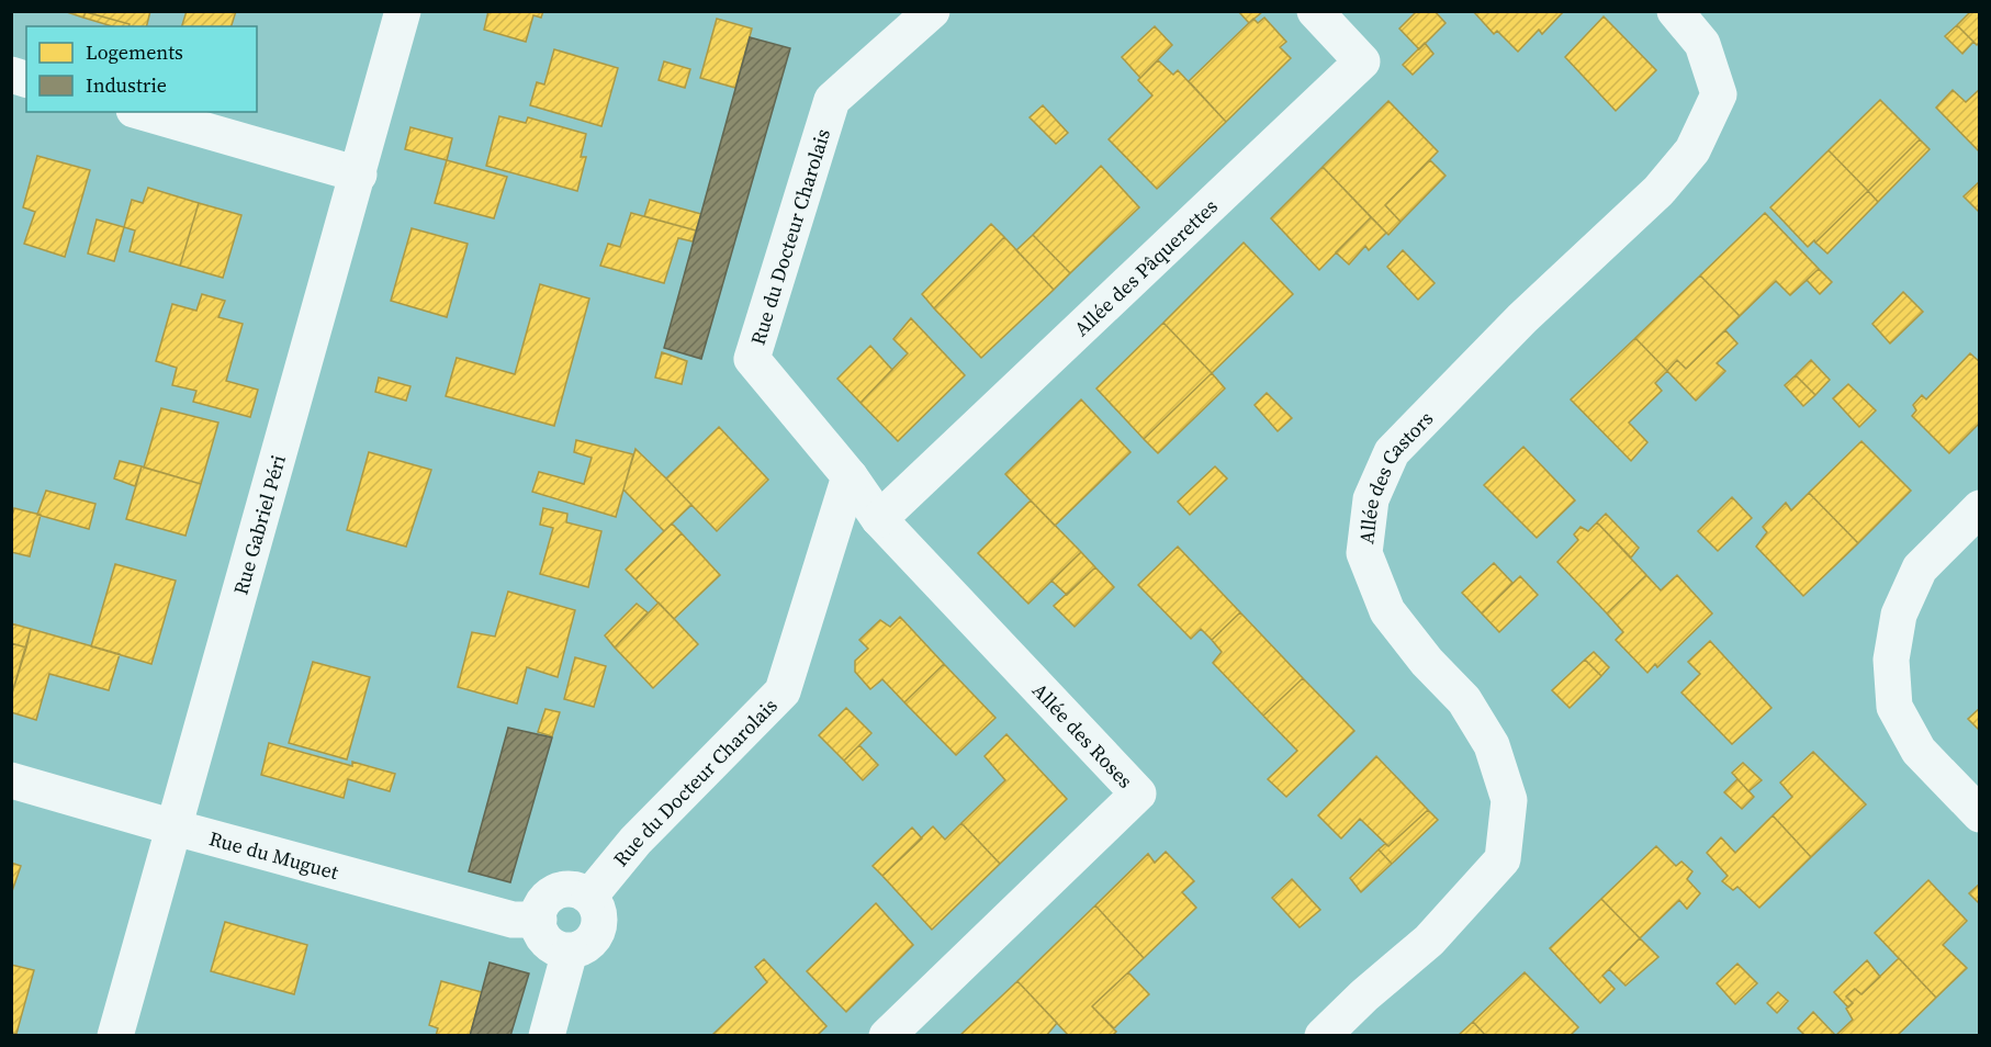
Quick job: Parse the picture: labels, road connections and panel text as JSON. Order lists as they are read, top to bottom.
{
  "streets": {
    "street": [
      "Rue du Docteur Charolais",
      "Allée des Pâquerettes",
      "Allée des Castors",
      "Rue Gabriel Péri",
      "Allée des Roses",
      "Rue du Muguet"
    ]
  },
  "crossings": [
    ["Rue du Docteur Charolais", "Allée des Roses"],
    ["Rue du Docteur Charolais", "Rue du Muguet"],
    ["Allée des Pâquerettes", "Allée des Roses"],
    ["Rue Gabriel Péri", "Rue du Muguet"]
  ],
  "legend": ["Logements", "Industrie"]
}
